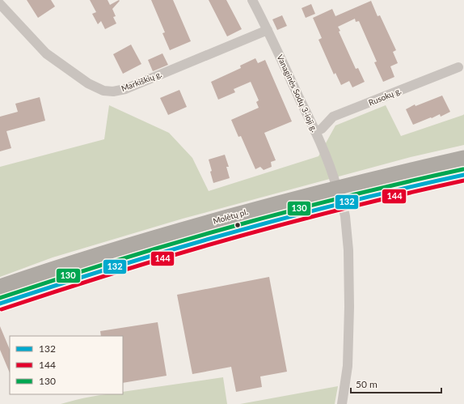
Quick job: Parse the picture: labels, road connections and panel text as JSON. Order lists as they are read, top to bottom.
{
  "streets": {
    "highway": ["Molėtų pl."],
    "street": ["Markiškių g.", "Vanaginės Sodų 3-ioji g.", "Rusokų g."]
  },
  "crossings": [
    ["Markiškių g.", "Vanaginės Sodų 3-ioji g."],
    ["Vanaginės Sodų 3-ioji g.", "Rusokų g."],
    ["Vanaginės Sodų 3-ioji g.", "Molėtų pl."]
  ],
  "lines": ["transit line 130", "transit line 132", "transit line 144"],
  "legend": ["132", "144", "130"],
  "scale_bar": "50 m"
}
